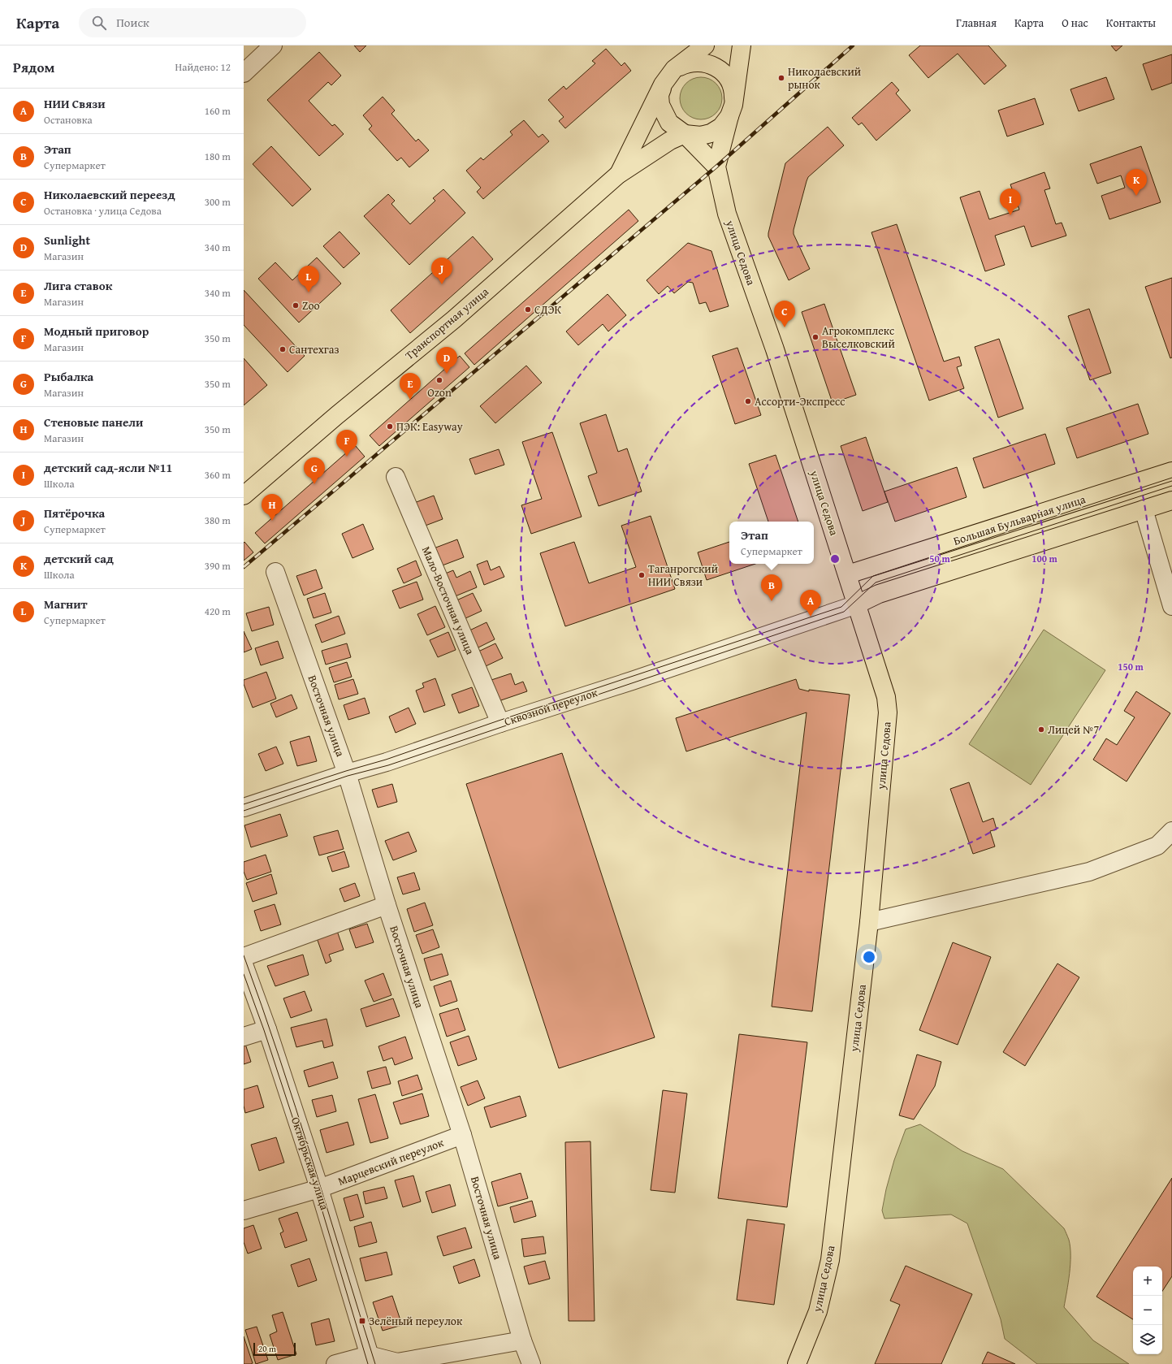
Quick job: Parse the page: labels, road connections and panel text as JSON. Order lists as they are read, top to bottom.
{
  "streets": {
    "main road": ["улица Седова", "Транспортная улица", "Большая Бульварная улица"],
    "street": [
      "Мало-Восточная улица",
      "Сквозной переулок",
      "Восточная улица",
      "Марцевский переулок",
      "Октябрьская улица"
    ]
  },
  "crossings": [
    ["улица Седова", "Большая Бульварная улица"],
    ["улица Седова", "Сквозной переулок"],
    ["Мало-Восточная улица", "Сквозной переулок"],
    ["Сквозной переулок", "Восточная улица"],
    ["Восточная улица", "Марцевский переулок"],
    ["Марцевский переулок", "Октябрьская улица"]
  ],
  "places": {
    "other": [
      "Николаевский рынок",
      "Zoo",
      "СДЭК",
      "Агрокомплекс Выселковский",
      "Сантехгаз",
      "Ozon",
      "Ассорти-Экспресс",
      "ПЭК: Easyway",
      "Таганрогский НИИ Связи",
      "Лицей №7"
    ],
    "transit": ["Зелёный переулок"]
  },
  "scale_bar": "20 m",
  "page": {
    "header": "Карта",
    "search": "Поиск",
    "nav": [
      "Главная",
      "Карта",
      "О нас",
      "Контакты"
    ],
    "heading": ["Рядом", "Найдено: 12"],
    "list": [
      {
        "mark": "A",
        "name": "НИИ Связи",
        "note": "Остановка",
        "value": "160 m"
      },
      {
        "mark": "B",
        "name": "Этап",
        "note": "Супермаркет",
        "value": "180 m"
      },
      {
        "mark": "C",
        "name": "Николаевский переезд",
        "note": "Остановка · улица Седова",
        "value": "300 m"
      },
      {
        "mark": "D",
        "name": "Sunlight",
        "note": "Магазин",
        "value": "340 m"
      },
      {
        "mark": "E",
        "name": "Лига ставок",
        "note": "Магазин",
        "value": "340 m"
      },
      {
        "mark": "F",
        "name": "Модный приговор",
        "note": "Магазин",
        "value": "350 m"
      },
      {
        "mark": "G",
        "name": "Рыбалка",
        "note": "Магазин",
        "value": "350 m"
      },
      {
        "mark": "H",
        "name": "Стеновые панели",
        "note": "Магазин",
        "value": "350 m"
      },
      {
        "mark": "I",
        "name": "детский сад-ясли №11",
        "note": "Школа",
        "value": "360 m"
      },
      {
        "mark": "J",
        "name": "Пятёрочка",
        "note": "Супермаркет",
        "value": "380 m"
      },
      {
        "mark": "K",
        "name": "детский сад",
        "note": "Школа",
        "value": "390 m"
      },
      {
        "mark": "L",
        "name": "Магнит",
        "note": "Супермаркет",
        "value": "420 m"
      }
    ],
    "pins": [
      "K",
      "I",
      "J",
      "L",
      "C",
      "D",
      "E",
      "F",
      "G",
      "H",
      "B",
      "A"
    ],
    "popup": ["Этап", "Супермаркет"],
    "map_buttons": ["+", "−"],
    "scale": "20 m"
  },
  "rings": ["50 m", "100 m", "150 m"]
}
